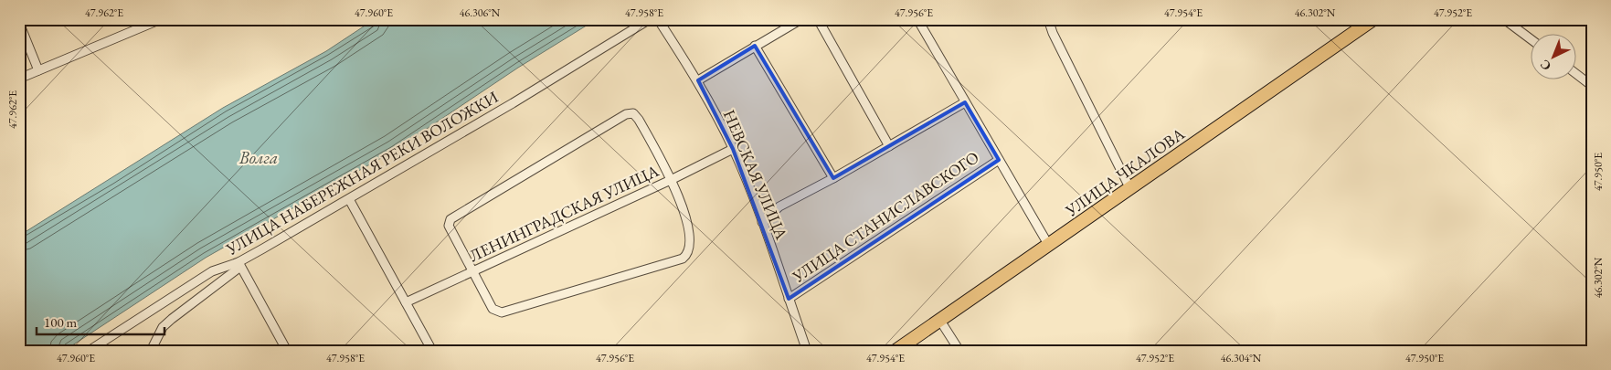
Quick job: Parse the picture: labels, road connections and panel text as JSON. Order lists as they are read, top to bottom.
{
  "streets": {
    "main road": ["УЛИЦА ЧКАЛОВА"],
    "street": [
      "УЛИЦА НАБЕРЕЖНАЯ РЕКИ ВОЛОЖКИ",
      "НЕВСКАЯ УЛИЦА",
      "ЛЕНИНГРАДСКАЯ УЛИЦА",
      "УЛИЦА СТАНИСЛАВСКОГО"
    ]
  },
  "crossings": [
    ["НЕВСКАЯ УЛИЦА", "ЛЕНИНГРАДСКАЯ УЛИЦА"],
    ["НЕВСКАЯ УЛИЦА", "УЛИЦА СТАНИСЛАВСКОГО"]
  ],
  "water": ["Волга"],
  "scale_bar": "100 m",
  "north": "bottom left",
  "coordinates": [
    "47.962°E",
    "47.960°E",
    "46.306°N",
    "47.958°E",
    "47.956°E",
    "47.954°E",
    "46.302°N",
    "47.952°E",
    "47.950°E",
    "46.304°N"
  ]
}
